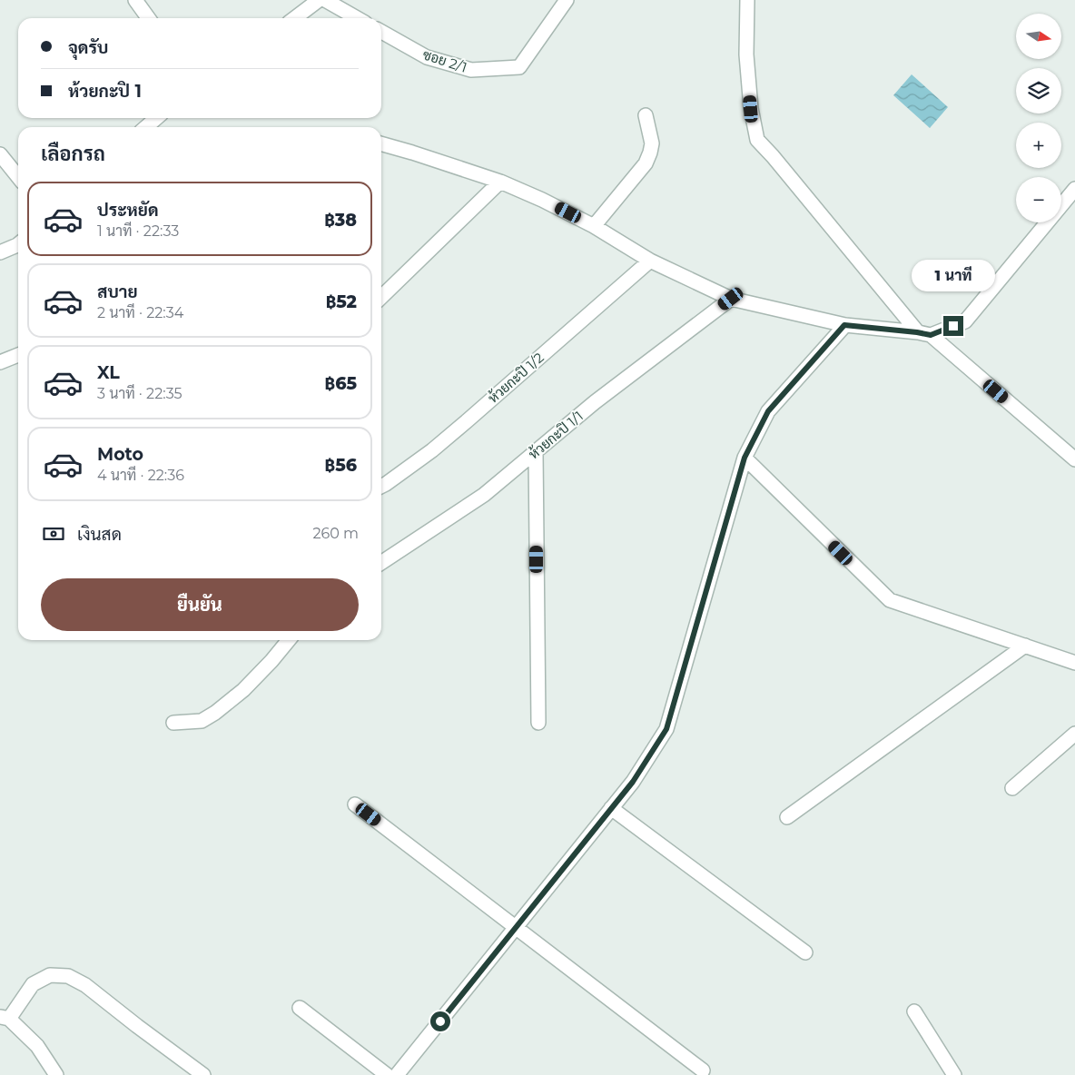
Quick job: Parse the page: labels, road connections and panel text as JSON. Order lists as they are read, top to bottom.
{
  "streets": {
    "street": ["ซอย 2/1", "ห้วยกะปิ 1/2", "ห้วยกะปิ 1/1"]
  },
  "north": "right",
  "page": {
    "map_buttons": ["+", "−"],
    "banner": ["จุดรับ", "ห้วยกะปิ 1"],
    "heading": "เลือกรถ",
    "list": [
      {
        "name": "ประหยัด",
        "note": "1 นาที · 22:33",
        "value": "฿38"
      },
      {
        "name": "สบาย",
        "note": "2 นาที · 22:34",
        "value": "฿52"
      },
      {
        "name": "XL",
        "note": "3 นาที · 22:35",
        "value": "฿65"
      },
      {
        "name": "Moto",
        "note": "4 นาที · 22:36",
        "value": "฿56"
      }
    ],
    "bubble": "1 นาที",
    "pay": ["เงินสด", "260 m"],
    "buttons": "ยืนยัน"
  }
}
